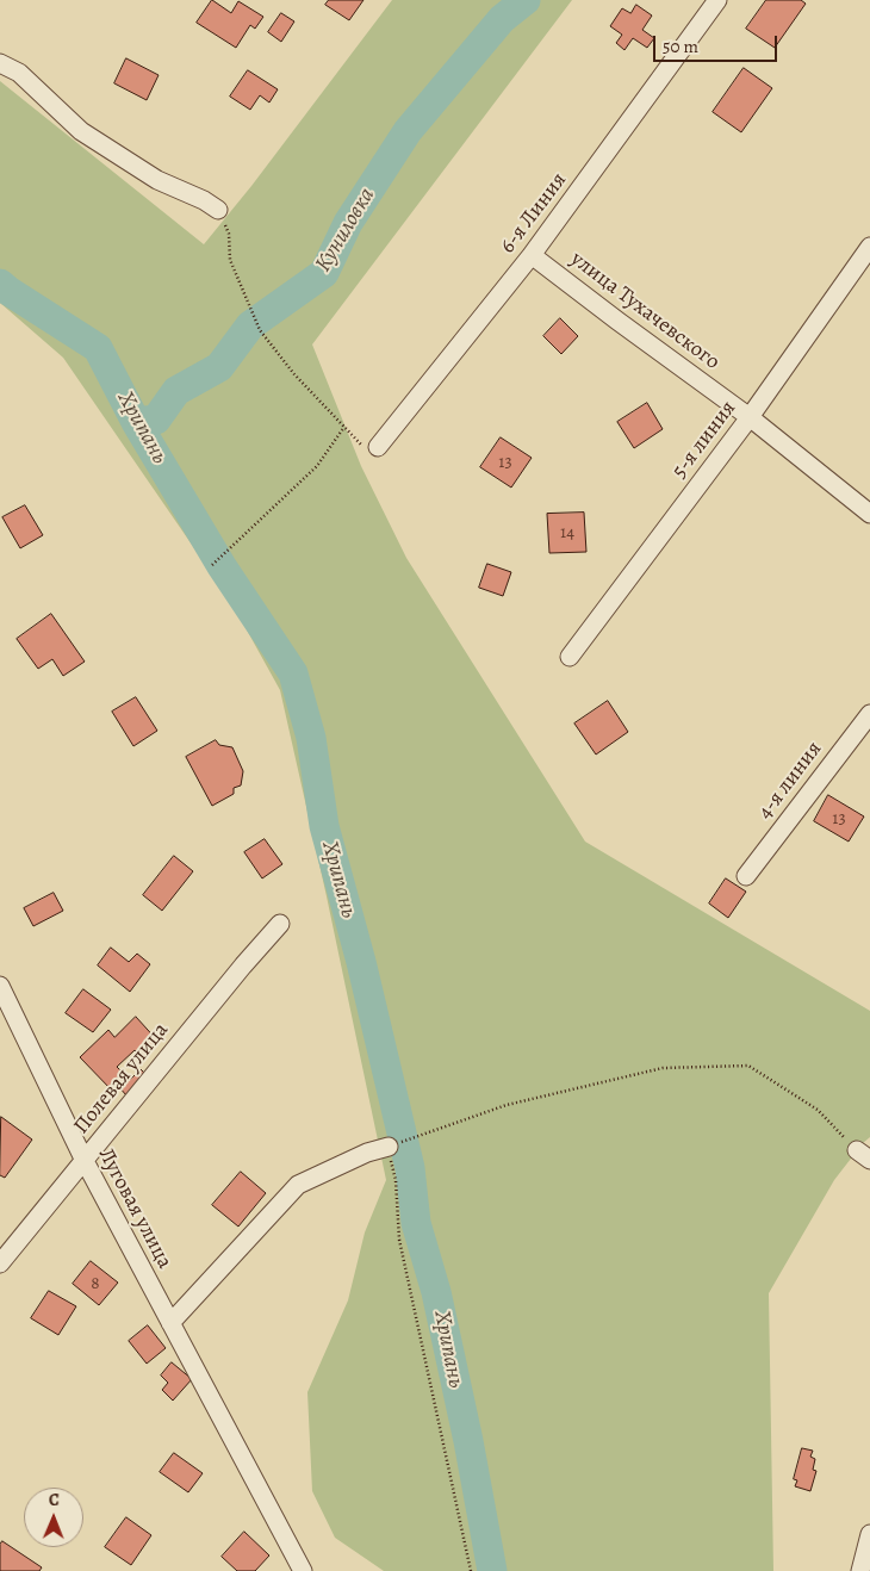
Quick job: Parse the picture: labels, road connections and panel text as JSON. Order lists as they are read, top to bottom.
{
  "streets": {
    "street": [
      "6-я Линия",
      "улица Тухачевского",
      "5-я линия",
      "4-я линия",
      "Полевая улица",
      "Луговая улица"
    ]
  },
  "crossings": [
    ["6-я Линия", "улица Тухачевского"],
    ["улица Тухачевского", "5-я линия"],
    ["Полевая улица", "Луговая улица"]
  ],
  "water": ["Куниловка", "Хрипань"],
  "house_numbers": [
    "13",
    "14",
    "13",
    "8"
  ],
  "scale_bar": "50 m",
  "north": "top"
}
